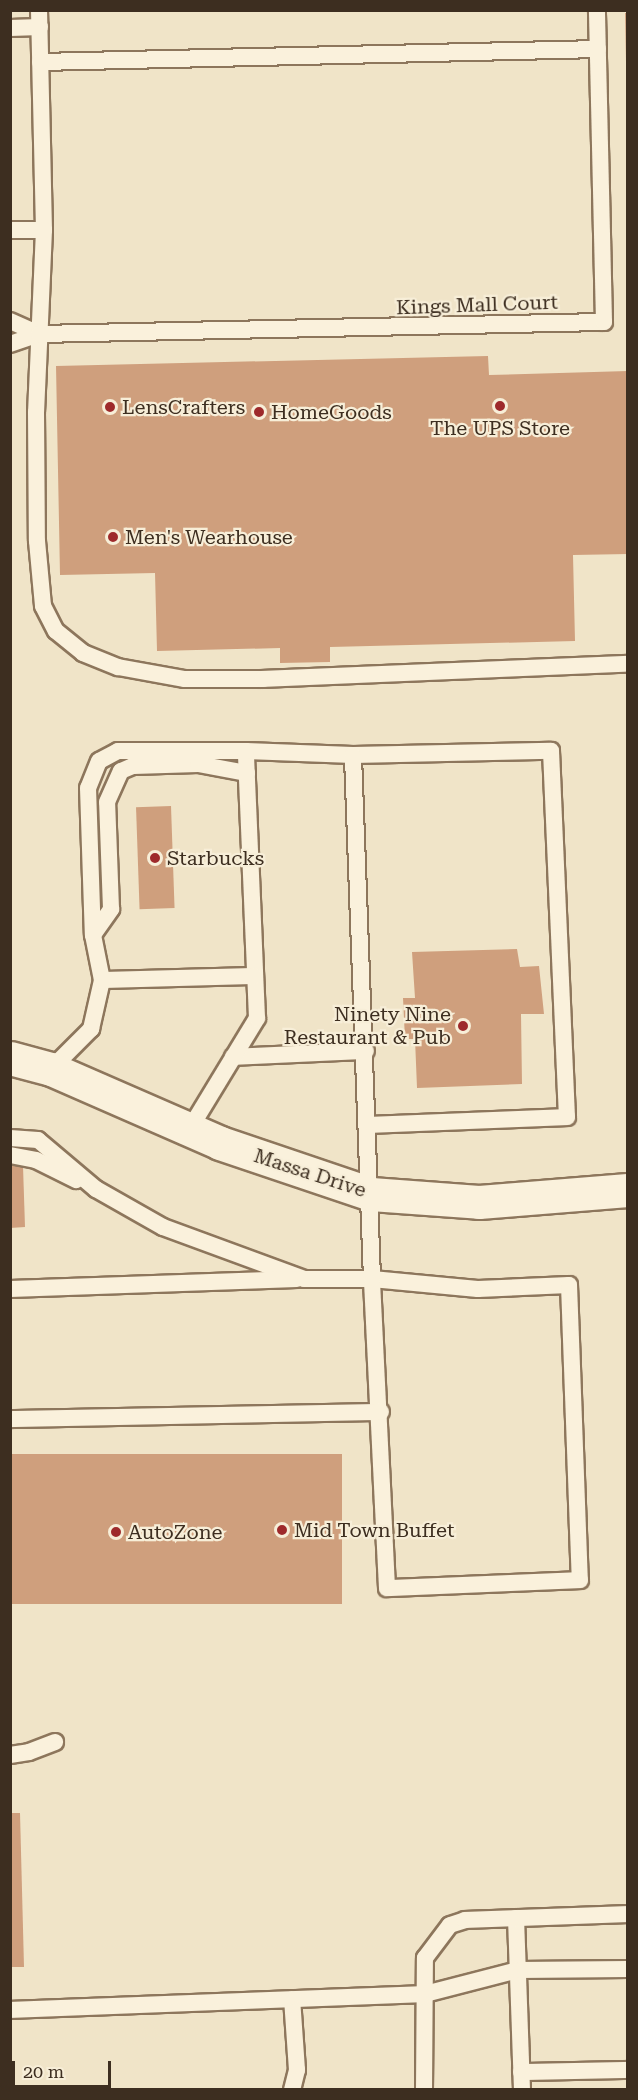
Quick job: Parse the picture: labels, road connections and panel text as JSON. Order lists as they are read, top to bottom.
{
  "streets": {
    "street": ["Massa Drive"],
    "lane": ["Kings Mall Court"]
  },
  "places": [
    "The UPS Store",
    "LensCrafters",
    "HomeGoods",
    "Men's Wearhouse",
    "Starbucks",
    "Ninety Nine Restaurant & Pub",
    "Mid Town Buffet",
    "AutoZone"
  ],
  "scale_bar": "20 m"
}
